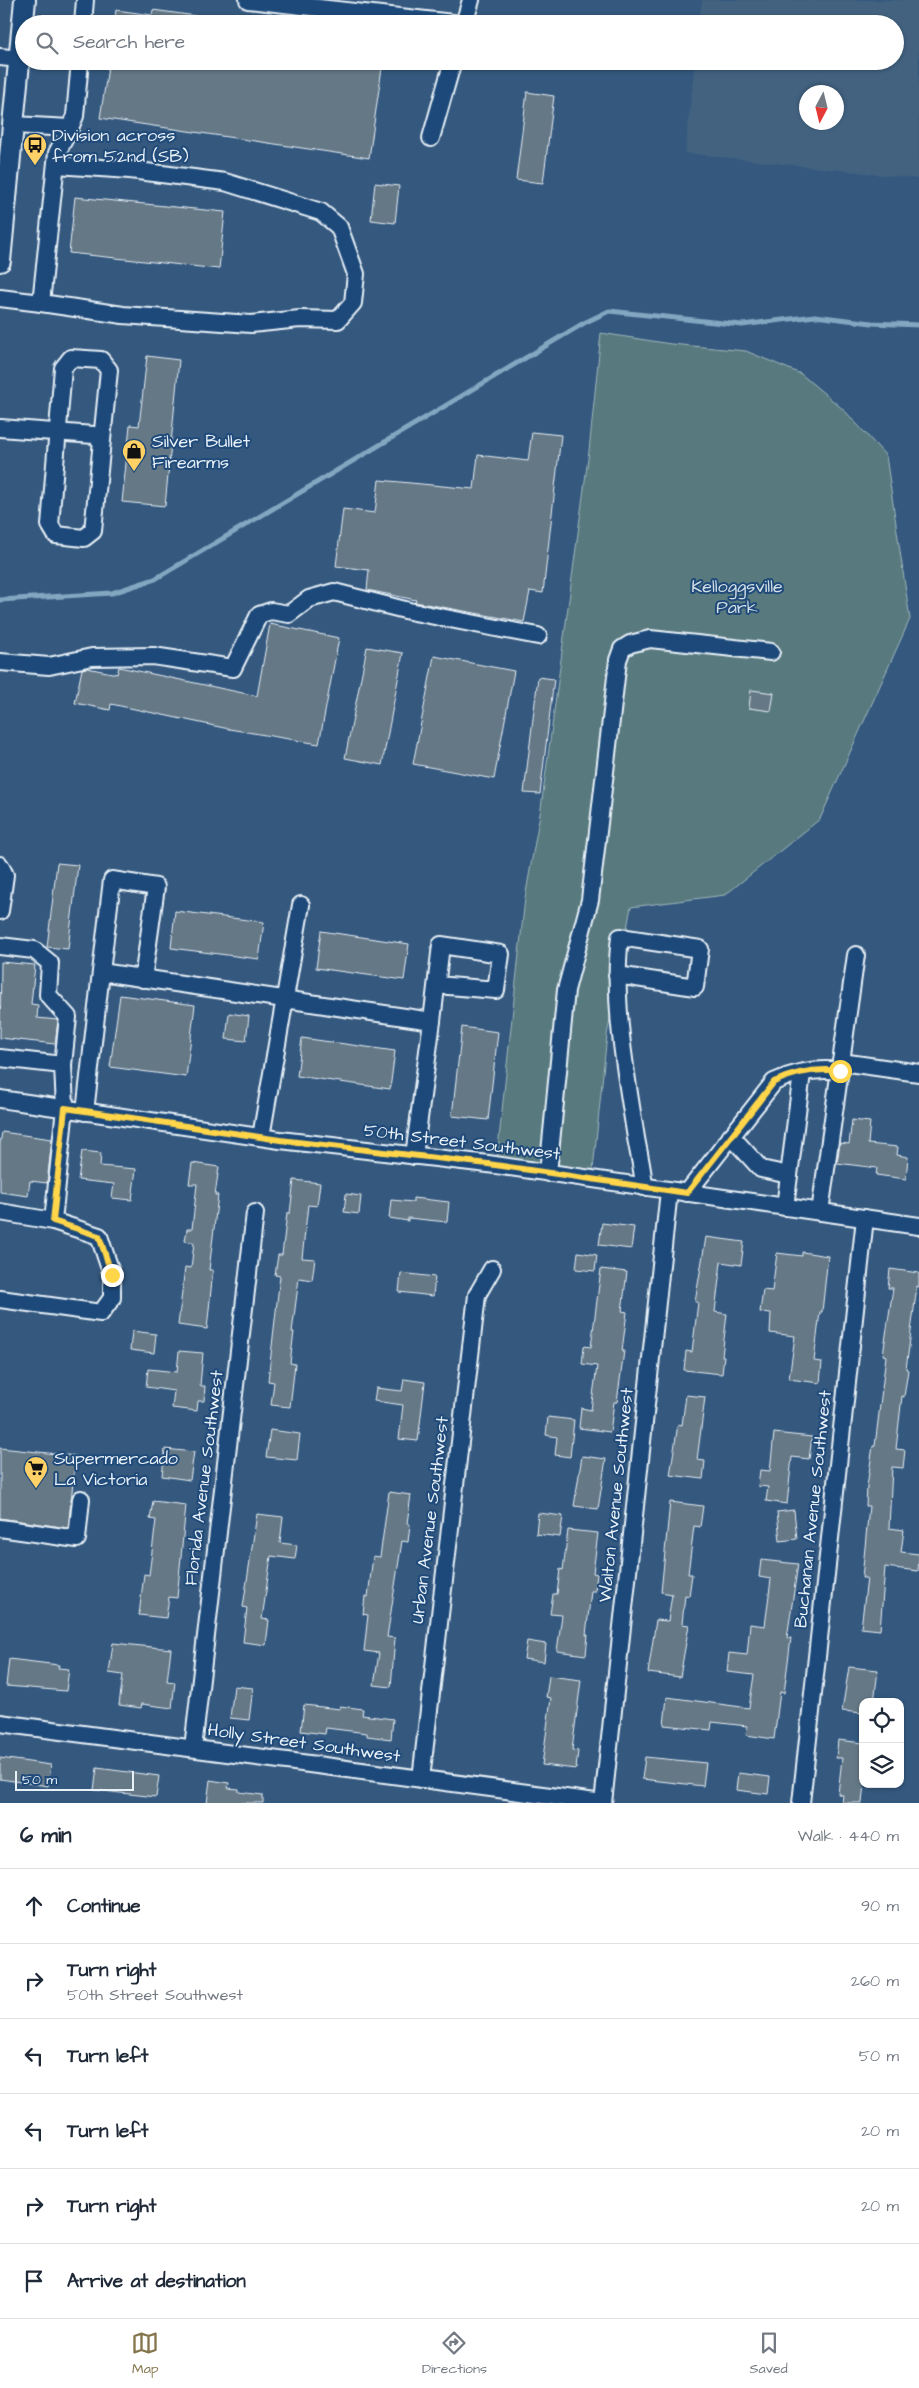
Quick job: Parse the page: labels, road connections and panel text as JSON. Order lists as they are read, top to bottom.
{
  "streets": {
    "street": [
      "50th Street Southwest",
      "Florida Avenue Southwest",
      "Walton Avenue Southwest",
      "Buchanan Avenue Southwest",
      "Urban Avenue Southwest",
      "Holly Street Southwest"
    ]
  },
  "crossings": [
    ["50th Street Southwest", "Walton Avenue Southwest"],
    ["50th Street Southwest", "Buchanan Avenue Southwest"],
    ["Florida Avenue Southwest", "Holly Street Southwest"],
    ["Walton Avenue Southwest", "Holly Street Southwest"],
    ["Urban Avenue Southwest", "Holly Street Southwest"]
  ],
  "parks": ["Kelloggsville Park"],
  "places": {
    "bus stop": ["Division across from 52nd (SB)"],
    "shop": ["Silver Bullet Firearms"],
    "supermarket": ["Supermercado La Victoria"]
  },
  "scale_bar": "50 m",
  "north": "bottom",
  "page": {
    "search": "Search here",
    "scale": "50 m",
    "heading": ["6 min", "Walk · 440 m"],
    "list": [
      ["Continue", "90 m"],
      ["Turn right", "50th Street Southwest", "260 m"],
      ["Turn left", "50 m"],
      ["Turn left", "20 m"],
      ["Turn right", "20 m"],
      "Arrive at destination"
    ],
    "nav": ["Map", "Directions", "Saved"]
  }
}
